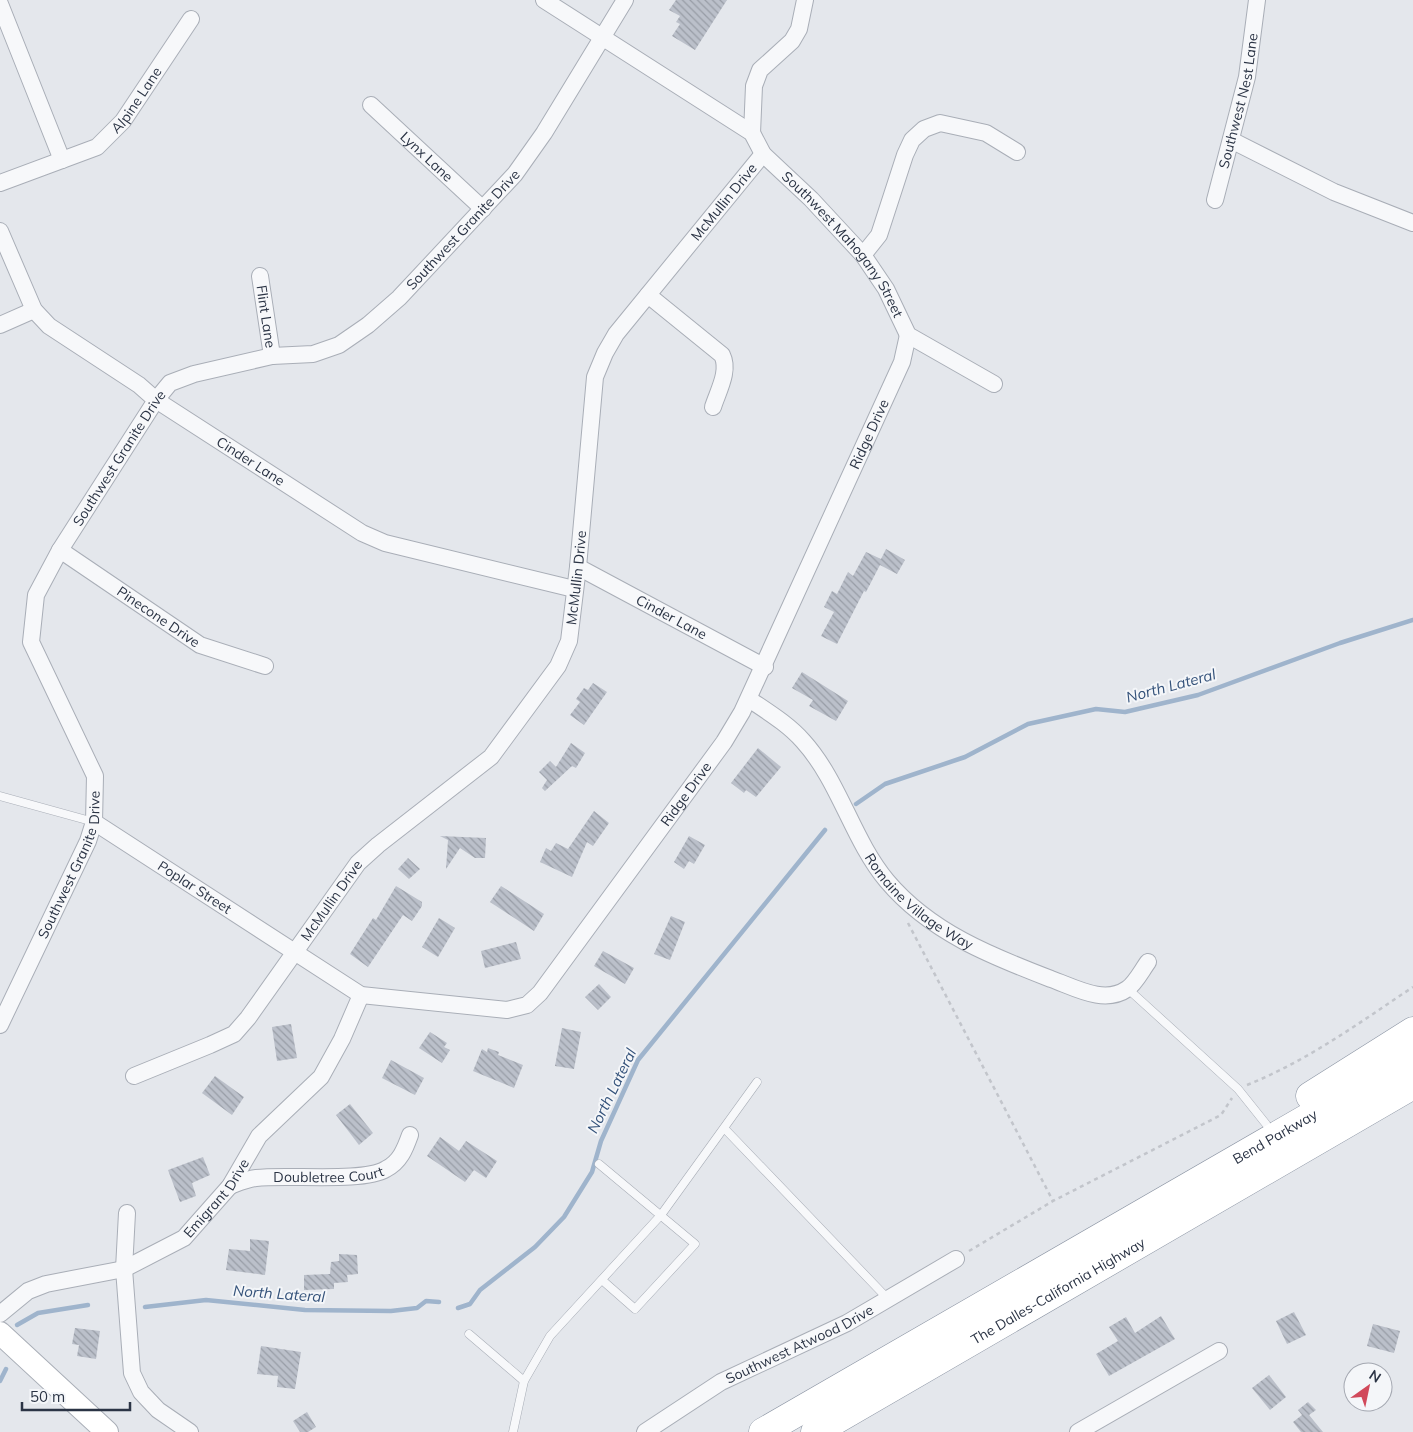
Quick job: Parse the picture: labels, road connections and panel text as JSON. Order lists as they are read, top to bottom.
{
  "streets": {
    "highway": ["Bend Parkway", "The Dalles-California Highway"],
    "street": [
      "Alpine Lane",
      "Southwest Nest Lane",
      "Lynx Lane",
      "McMullin Drive",
      "Southwest Granite Drive",
      "Southwest Mahogany Street",
      "Flint Lane",
      "Ridge Drive",
      "Cinder Lane",
      "Pinecone Drive",
      "Poplar Street",
      "Romaine Village Way",
      "Doubletree Court",
      "Emigrant Drive",
      "Southwest Atwood Drive"
    ]
  },
  "crossings": [
    ["Lynx Lane", "Southwest Granite Drive"],
    ["McMullin Drive", "Southwest Mahogany Street"],
    ["McMullin Drive", "Ridge Drive"],
    ["McMullin Drive", "Cinder Lane"],
    ["McMullin Drive", "Poplar Street"],
    ["Southwest Granite Drive", "Southwest Mahogany Street"],
    ["Southwest Granite Drive", "Flint Lane"],
    ["Southwest Granite Drive", "Cinder Lane"],
    ["Southwest Granite Drive", "Pinecone Drive"],
    ["Southwest Granite Drive", "Poplar Street"],
    ["Southwest Mahogany Street", "Ridge Drive"],
    ["Ridge Drive", "Cinder Lane"],
    ["Ridge Drive", "Poplar Street"],
    ["Ridge Drive", "Romaine Village Way"],
    ["Ridge Drive", "Emigrant Drive"],
    ["Bend Parkway", "The Dalles-California Highway"],
    ["Doubletree Court", "Emigrant Drive"]
  ],
  "water": ["North Lateral"],
  "scale_bar": "50 m",
  "north": "top right"
}
